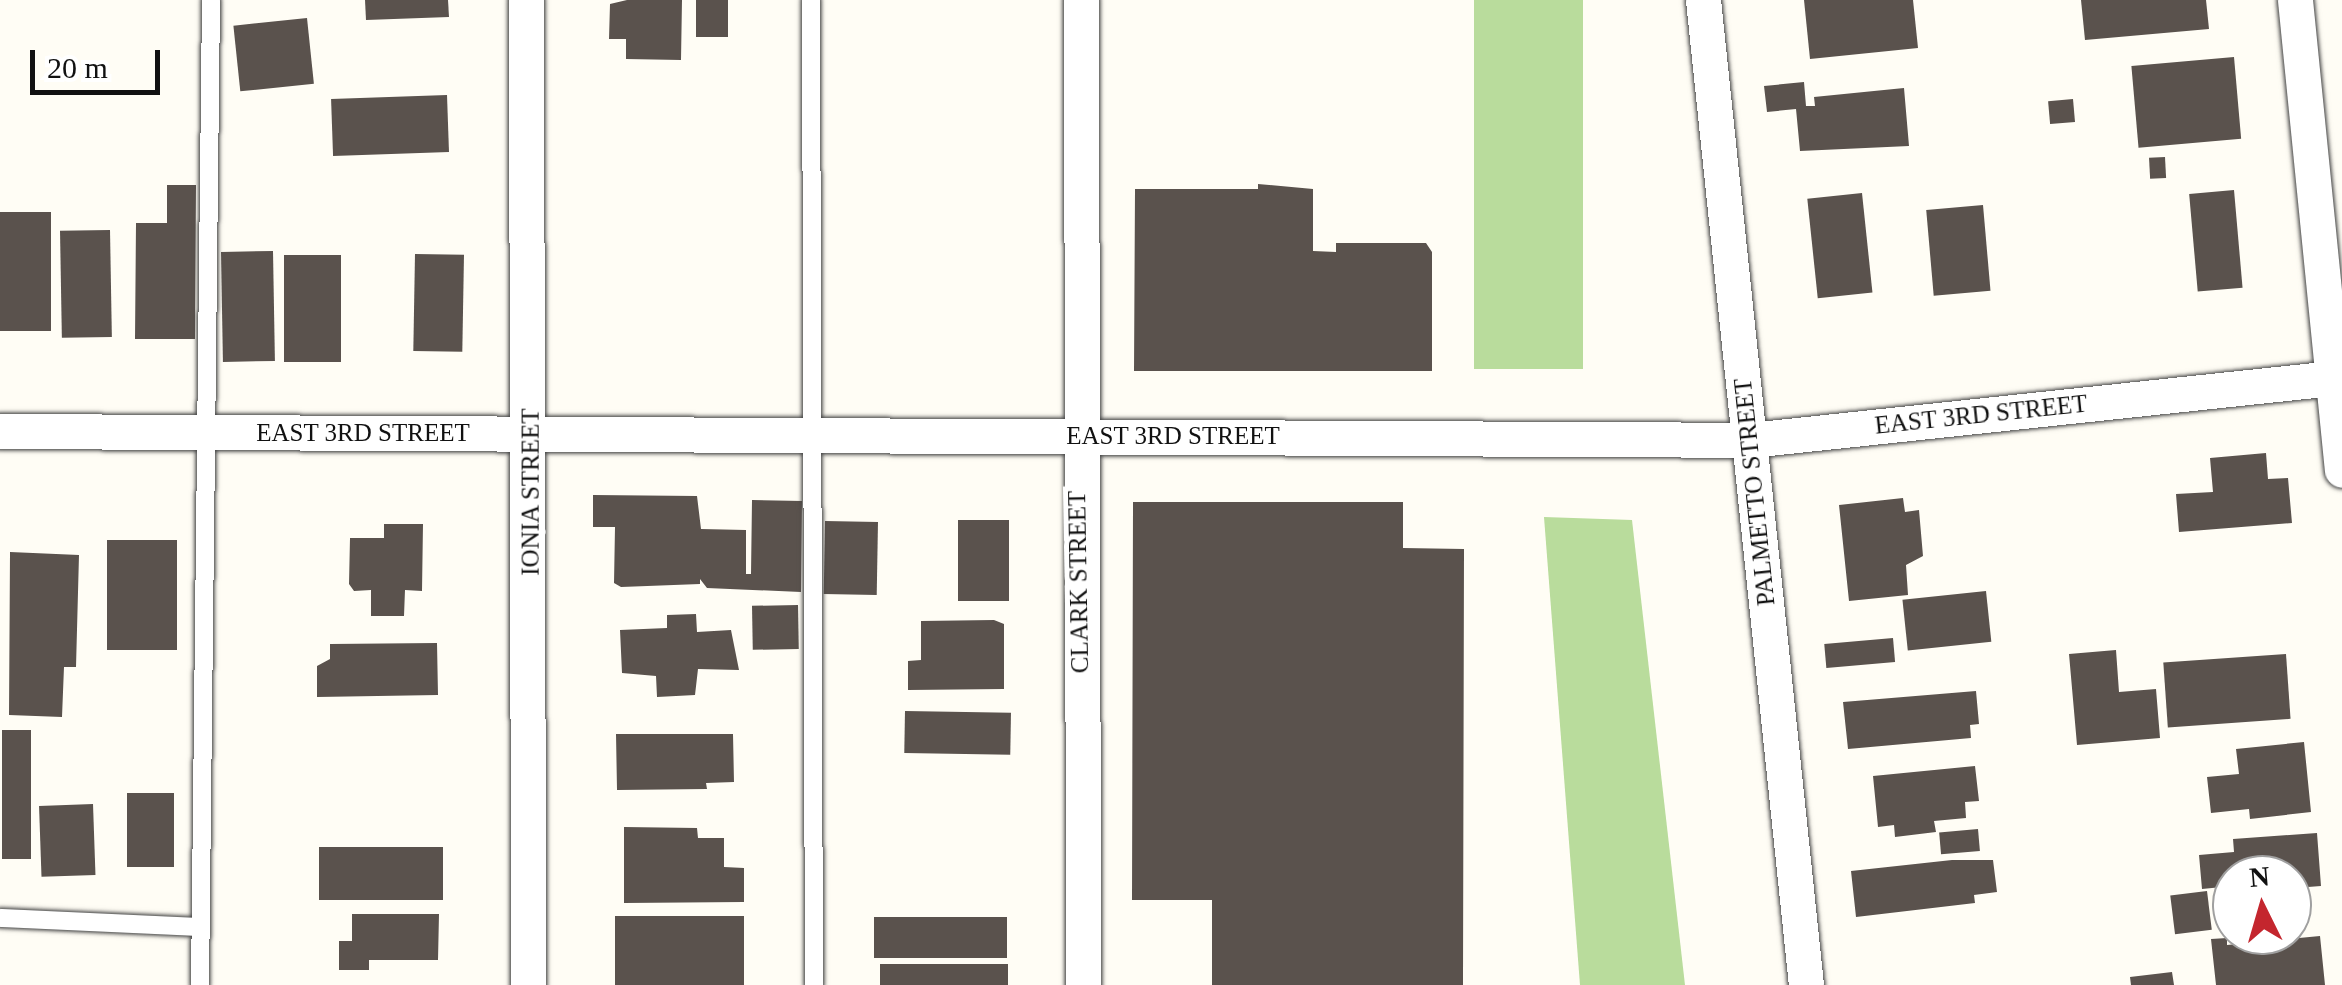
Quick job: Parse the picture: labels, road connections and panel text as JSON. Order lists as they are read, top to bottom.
{
  "streets": {
    "street": [
      "EAST 3RD STREET",
      "IONIA STREET",
      "PALMETTO STREET",
      "CLARK STREET"
    ]
  },
  "crossings": [
    ["EAST 3RD STREET", "IONIA STREET"],
    ["EAST 3RD STREET", "PALMETTO STREET"],
    ["EAST 3RD STREET", "CLARK STREET"]
  ],
  "scale_bar": "20 m",
  "north": "top"
}
